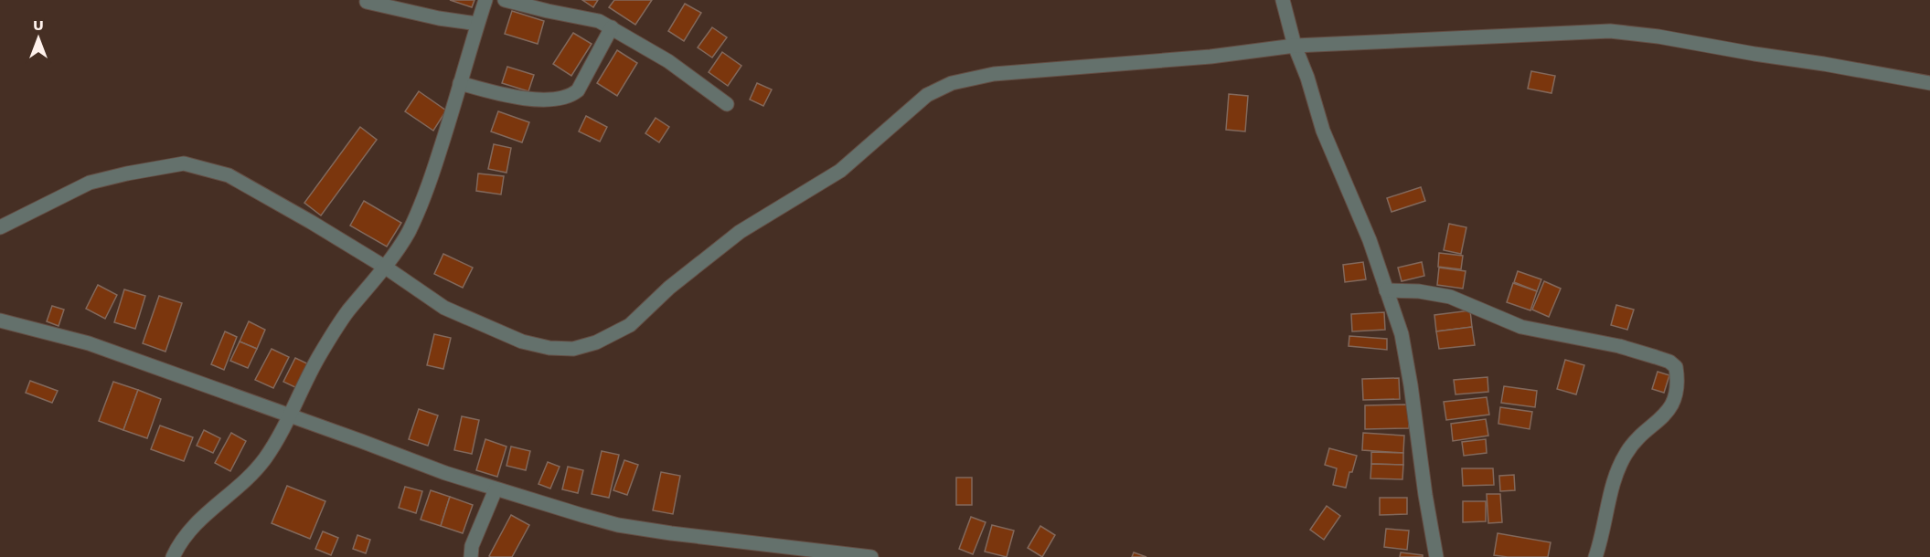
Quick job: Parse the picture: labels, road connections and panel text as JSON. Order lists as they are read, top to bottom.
{
  "north": "top"
}
